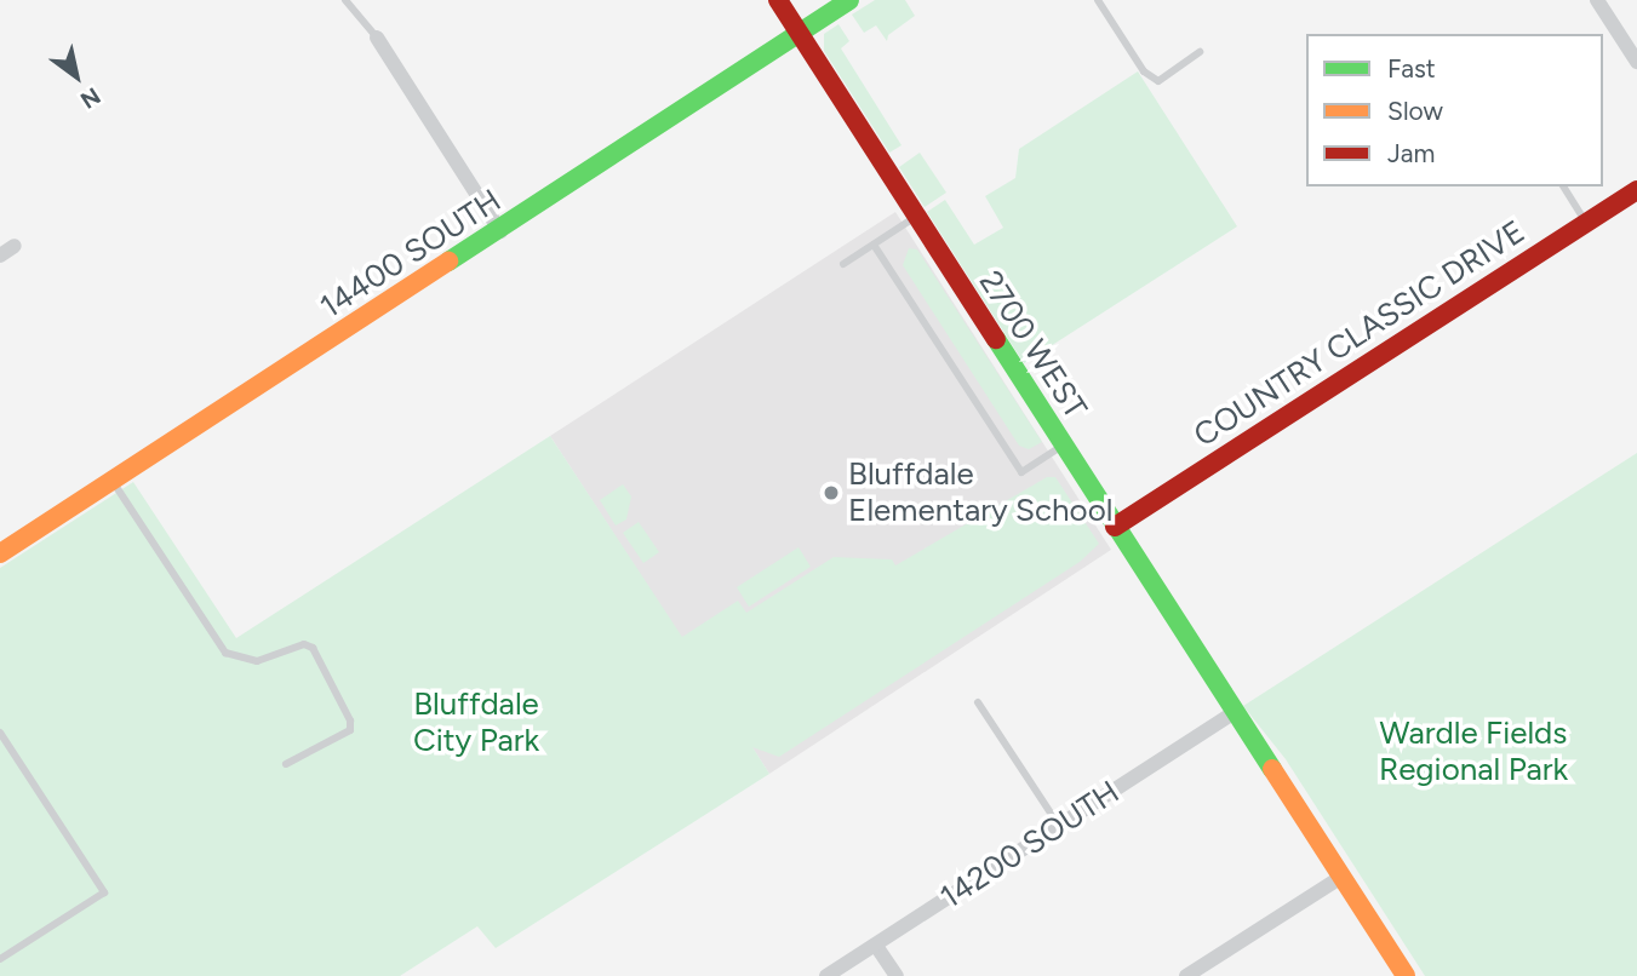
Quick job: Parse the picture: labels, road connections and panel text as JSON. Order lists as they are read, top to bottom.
{
  "streets": {
    "main road": ["14400 SOUTH", "COUNTRY CLASSIC DRIVE", "2700 WEST"],
    "street": ["14200 SOUTH"]
  },
  "crossings": [
    ["14400 SOUTH", "2700 WEST"],
    ["COUNTRY CLASSIC DRIVE", "2700 WEST"],
    ["2700 WEST", "14200 SOUTH"]
  ],
  "parks": ["Bluffdale City Park", "Wardle Fields Regional Park"],
  "places": ["Bluffdale Elementary School"],
  "legend": ["Fast", "Slow", "Jam"],
  "north": "bottom right"
}
